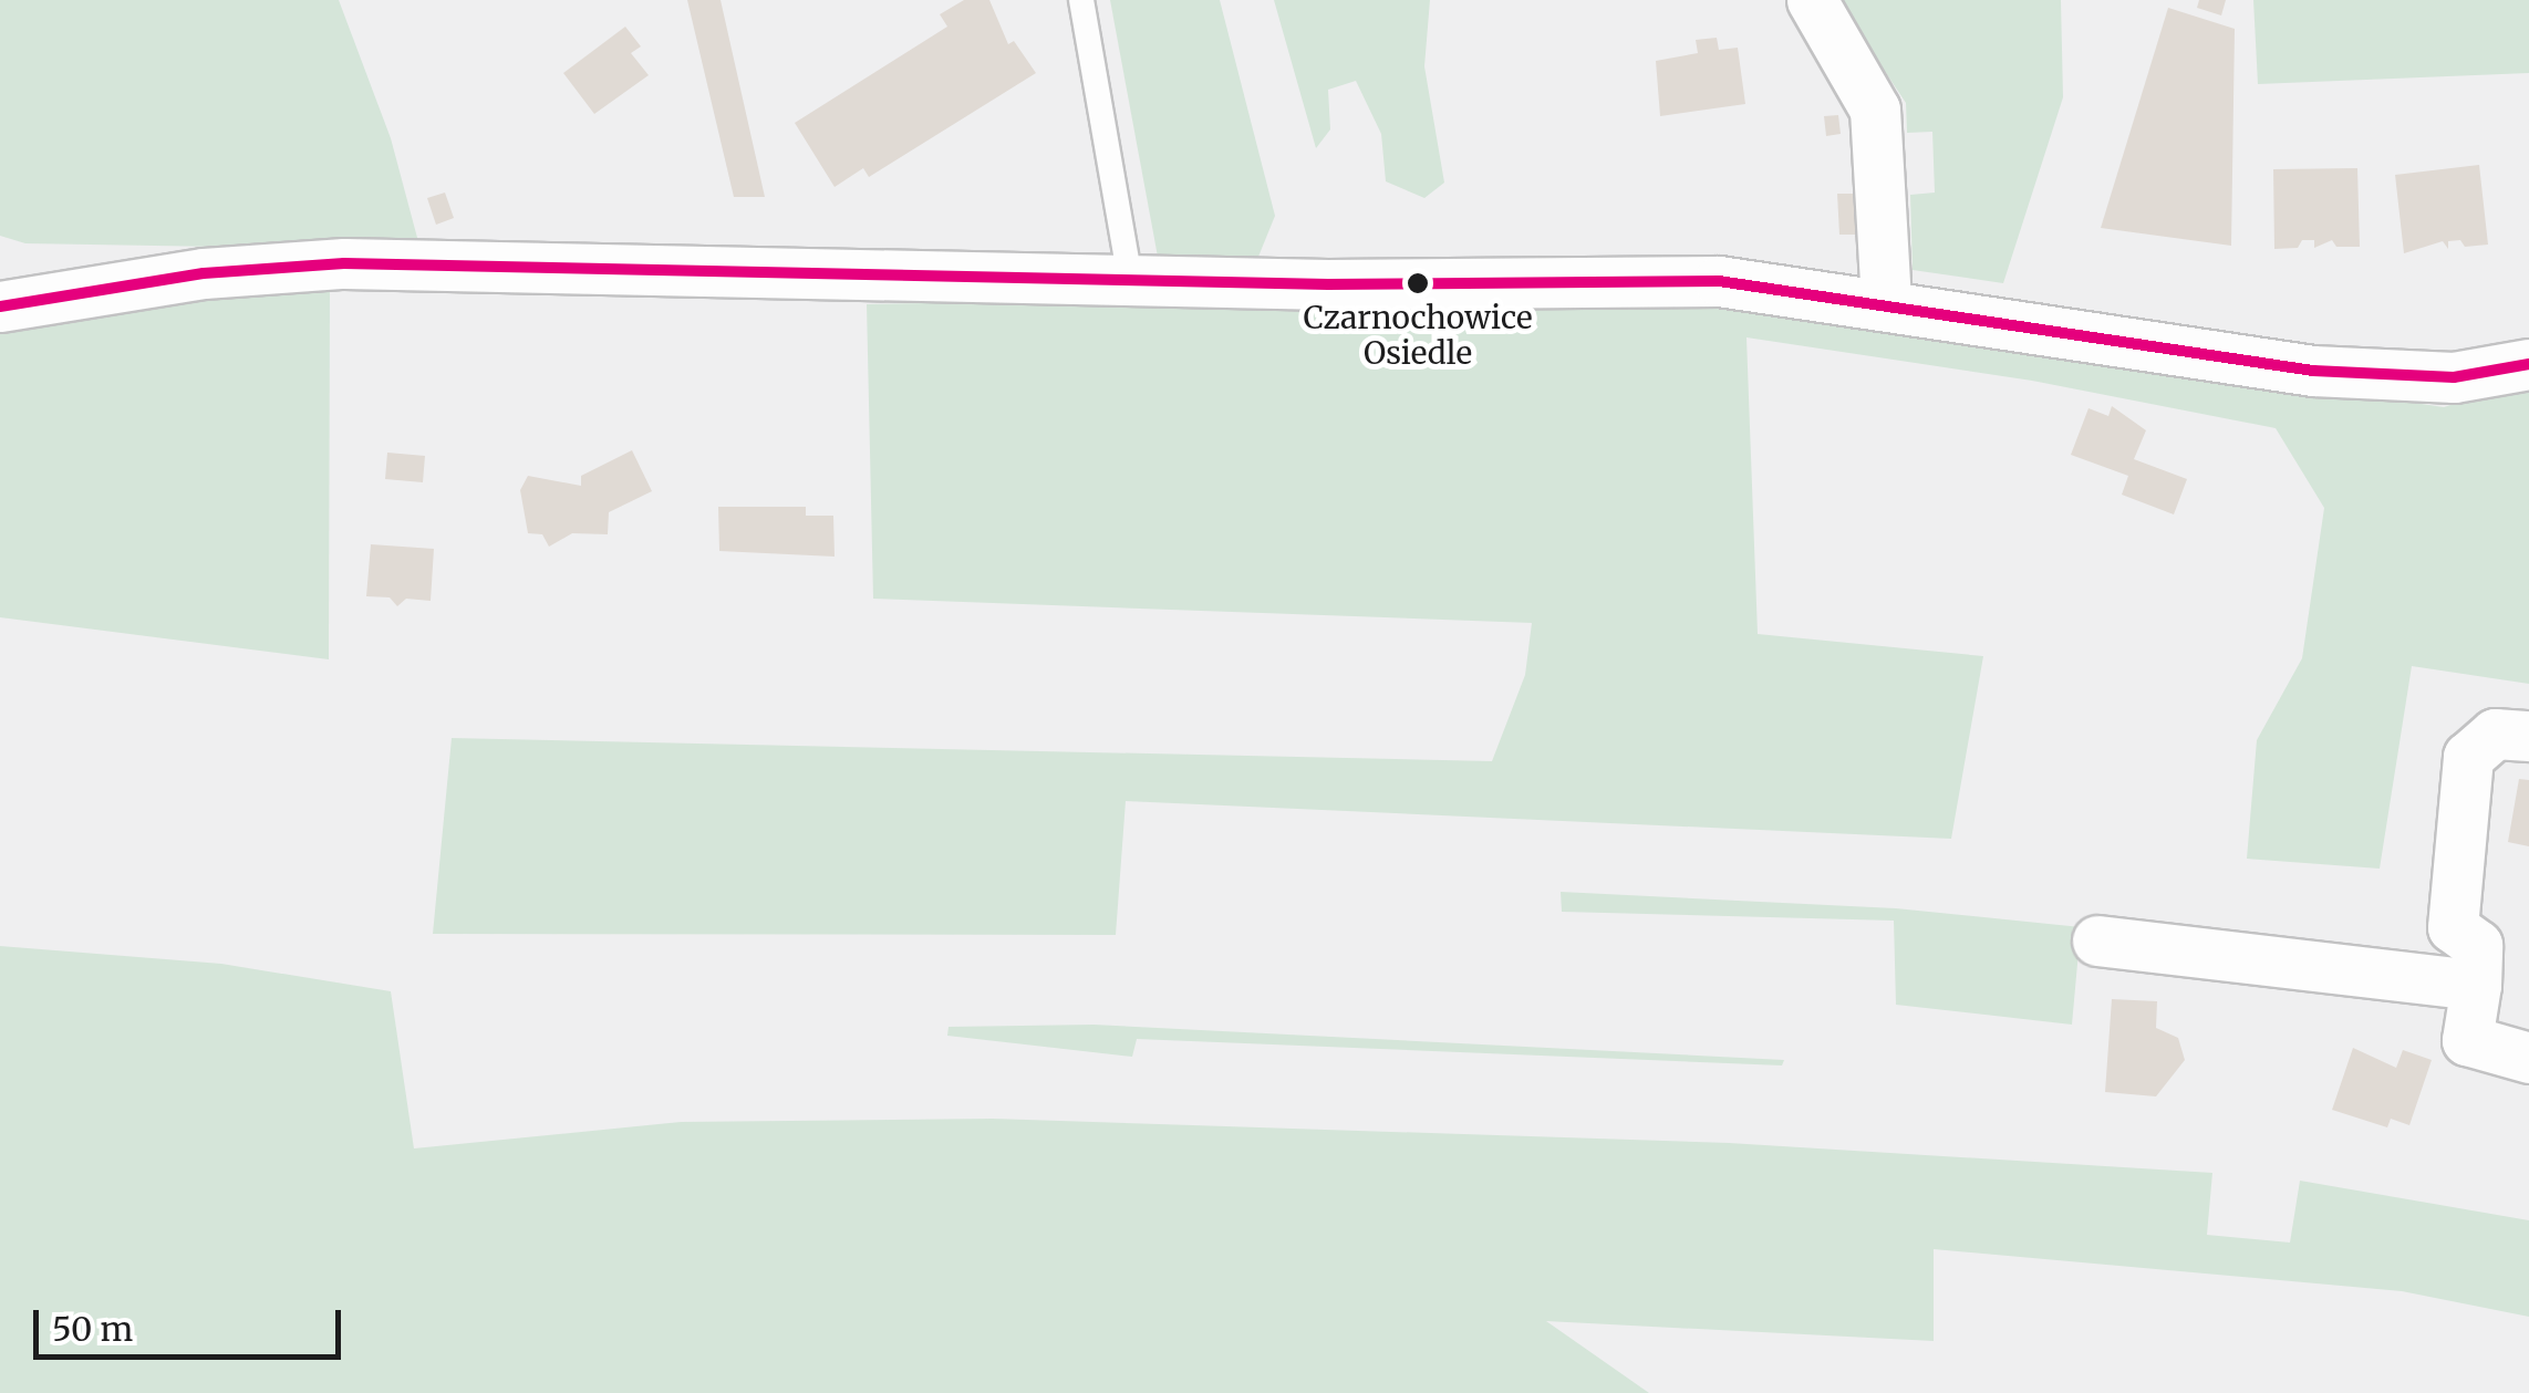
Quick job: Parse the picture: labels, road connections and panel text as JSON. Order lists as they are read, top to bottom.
{
  "places": ["Czarnochowice Osiedle"],
  "scale_bar": "50 m"
}
